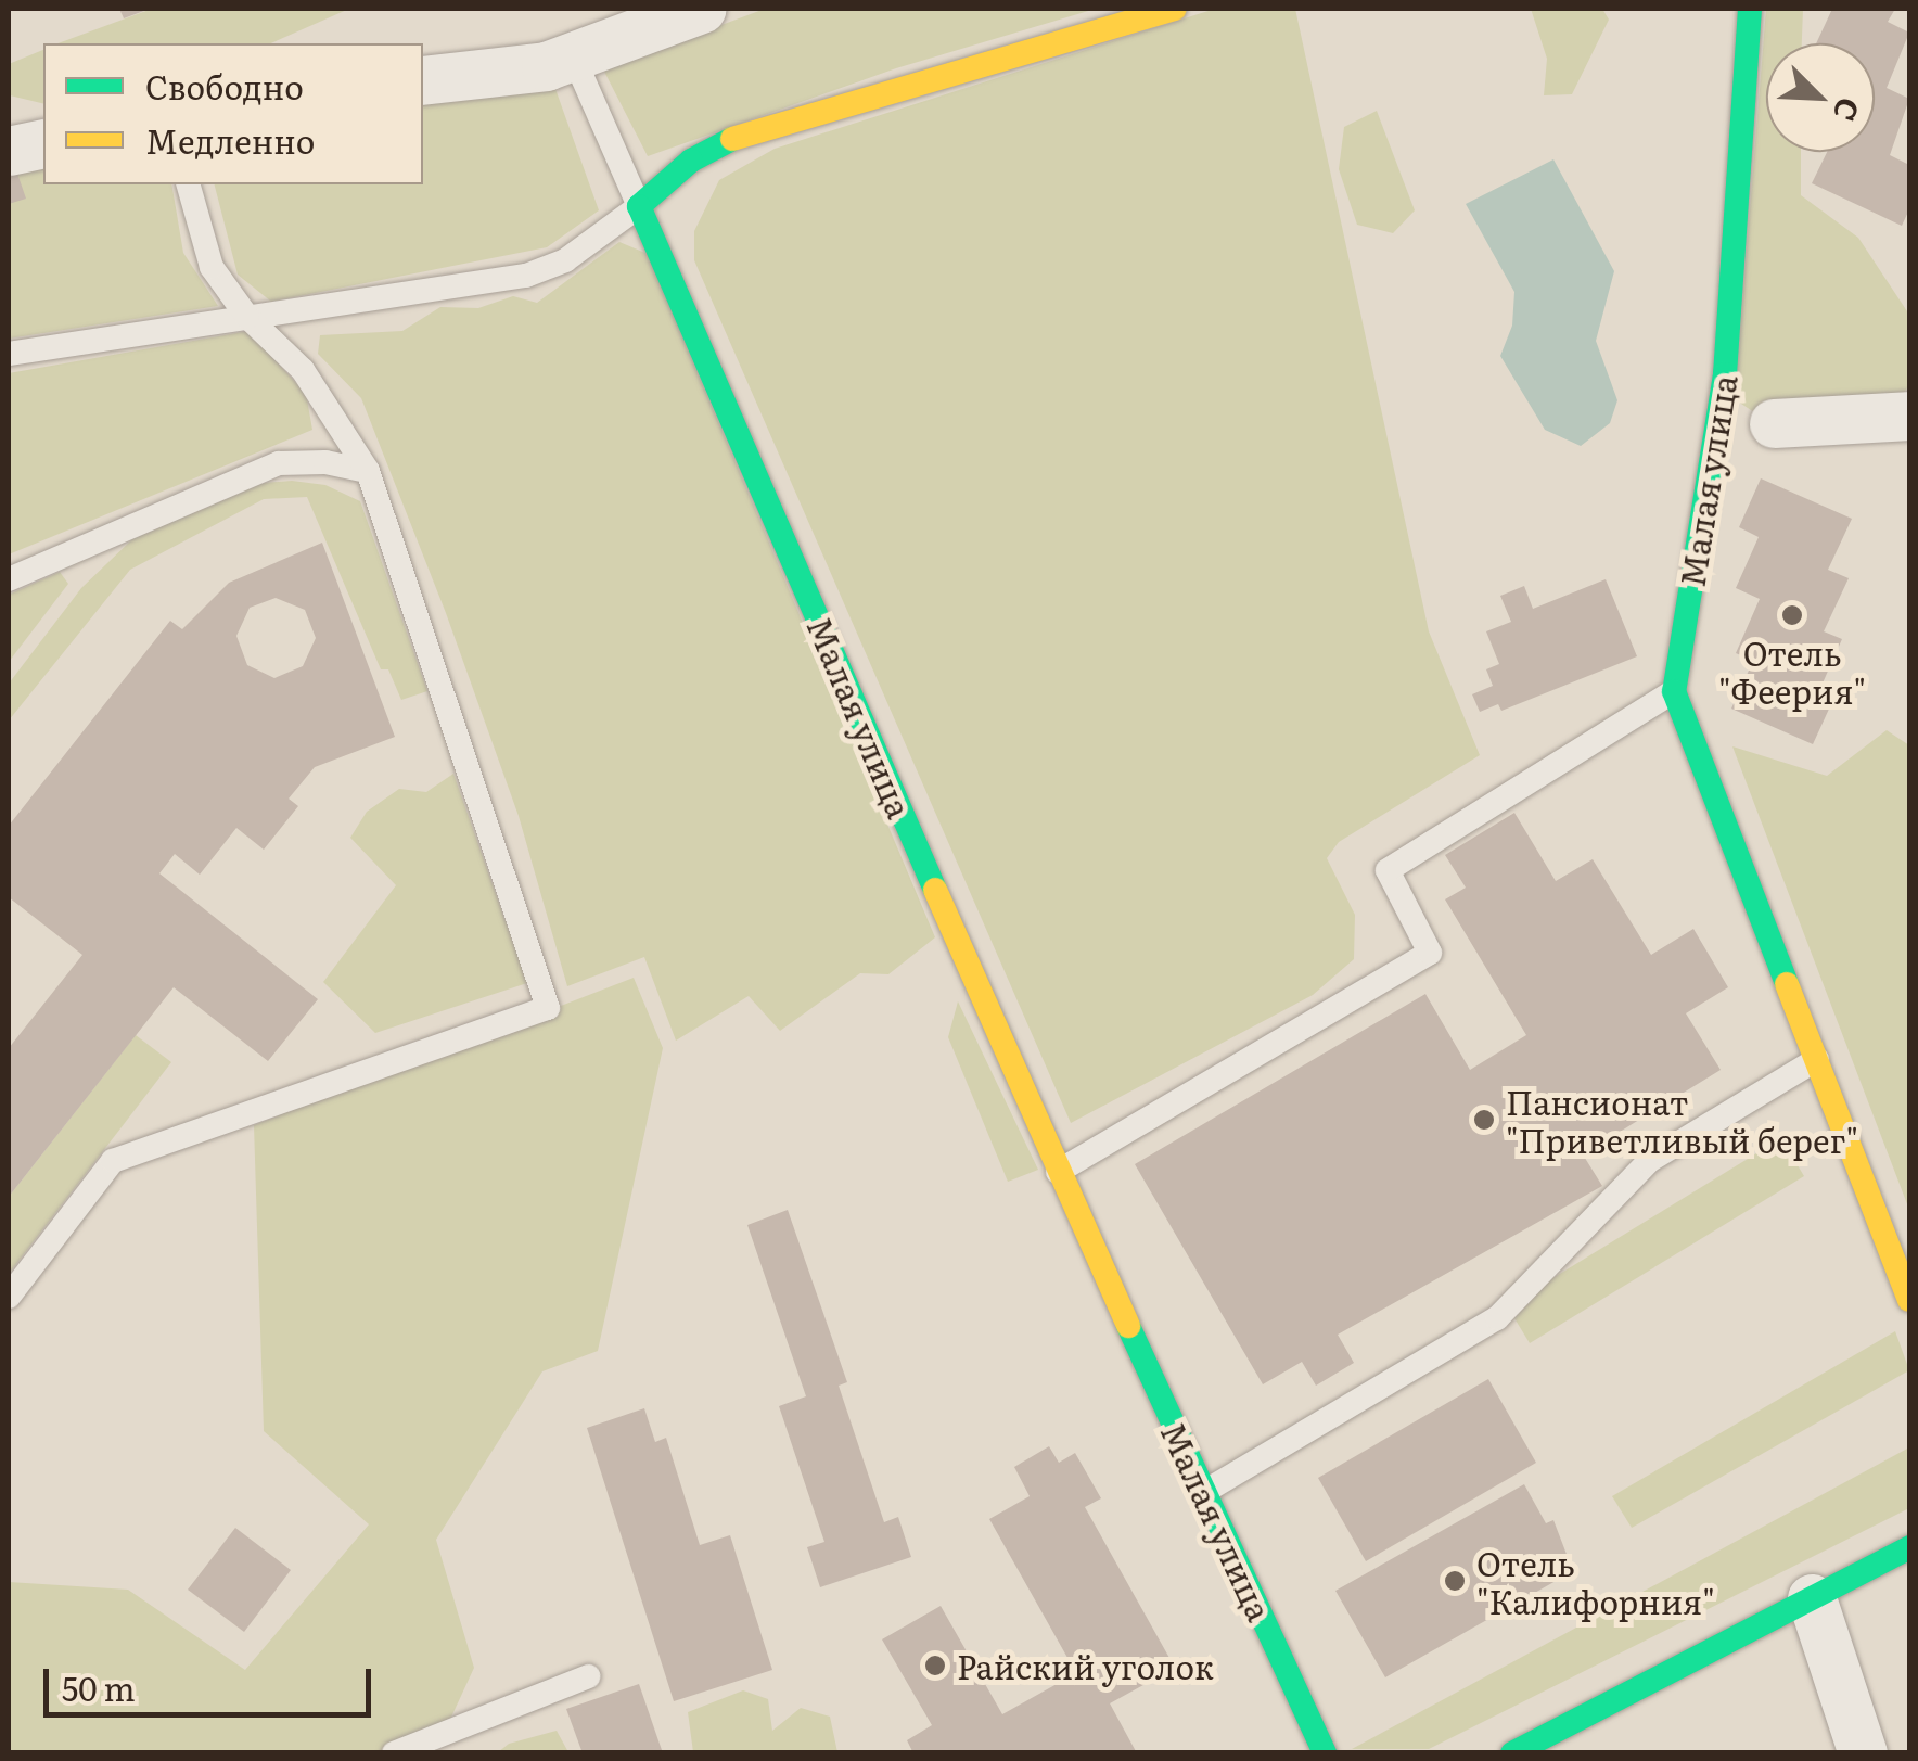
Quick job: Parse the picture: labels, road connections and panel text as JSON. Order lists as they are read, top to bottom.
{
  "streets": {
    "street": ["Малая улица"]
  },
  "places": [
    "Отель \"Феерия\"",
    "Пансионат \"Приветливый берег\"",
    "Отель \"Калифорния\"",
    "Райский уголок"
  ],
  "legend": ["Свободно", "Медленно"],
  "scale_bar": "50 m",
  "north": "bottom right"
}
